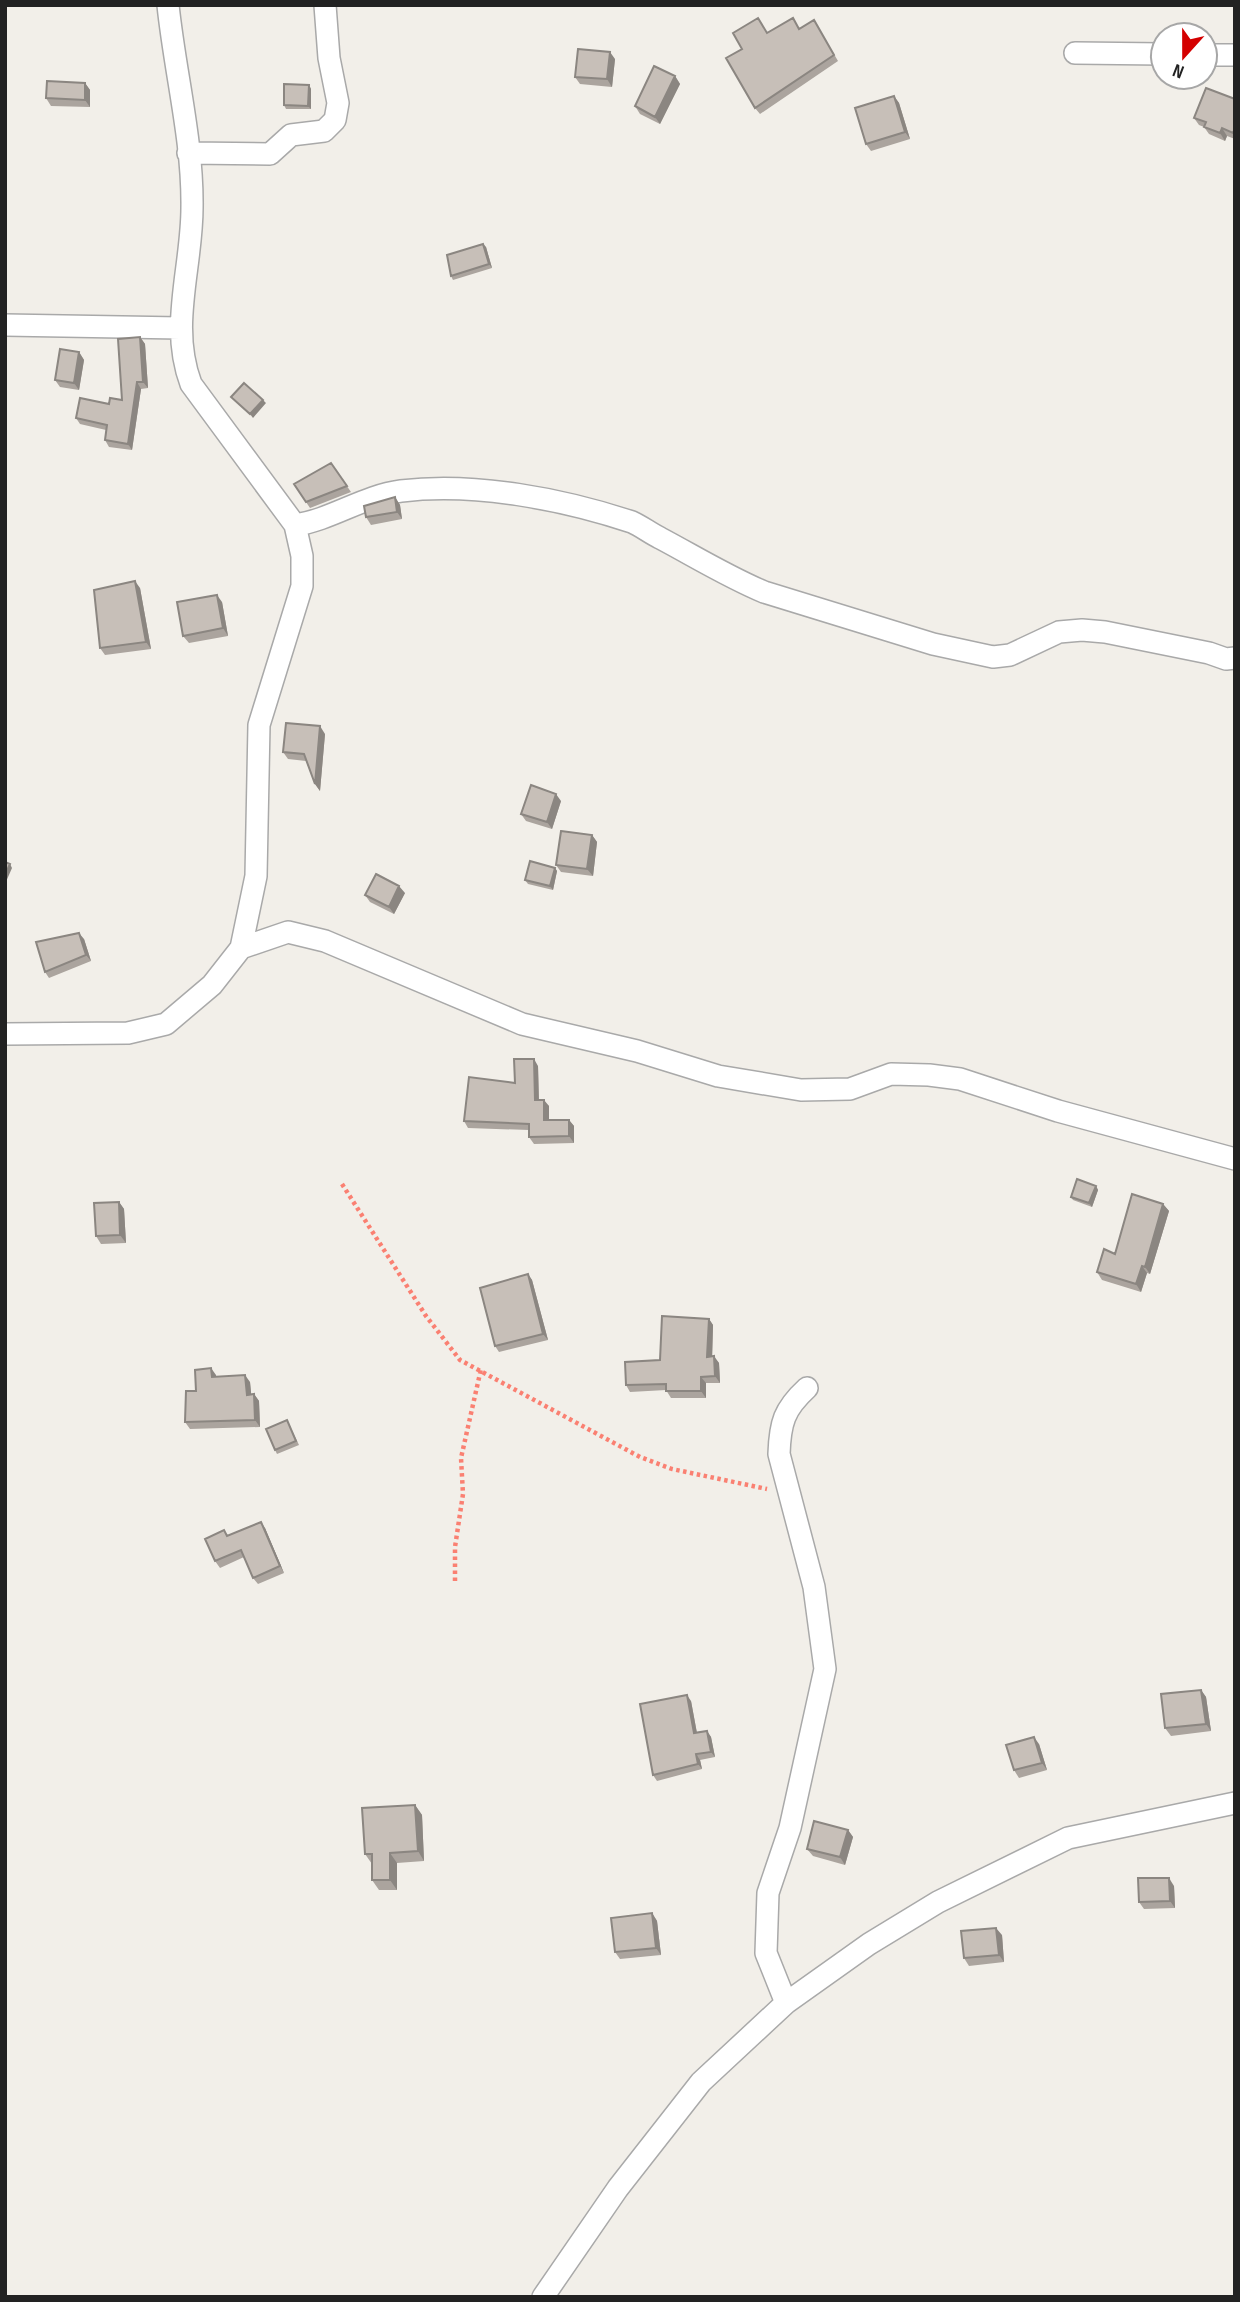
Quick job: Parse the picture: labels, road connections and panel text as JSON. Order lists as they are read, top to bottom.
{
  "north": "bottom"
}
